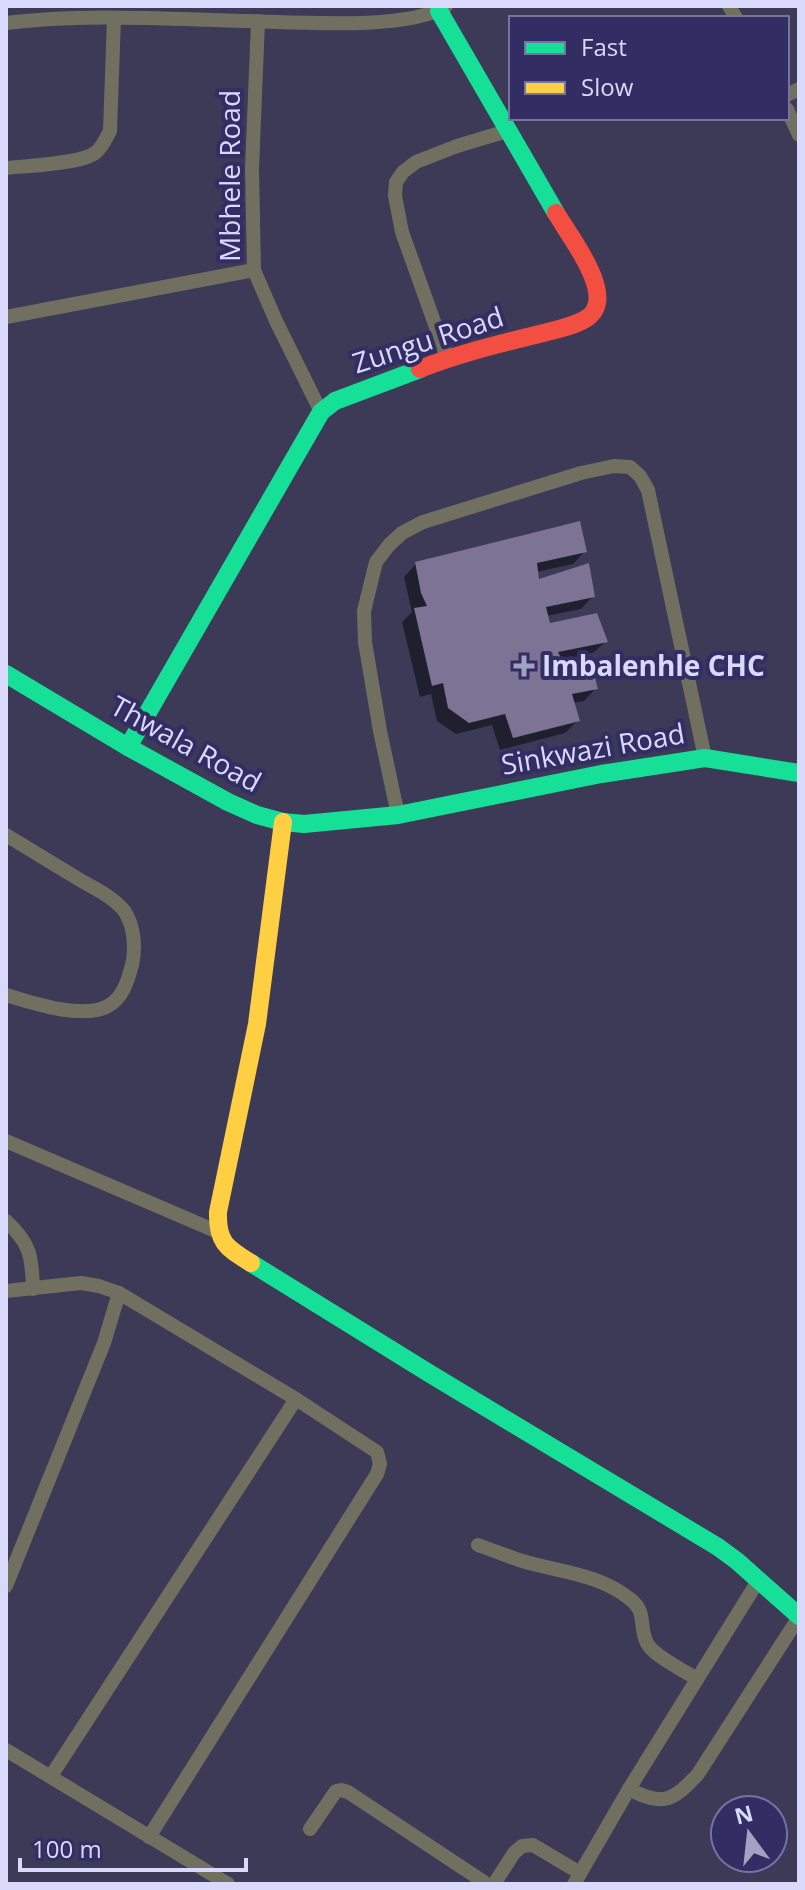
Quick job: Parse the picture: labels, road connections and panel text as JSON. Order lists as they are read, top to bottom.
{
  "streets": {
    "street": [
      "Mbhele Road",
      "Zungu Road",
      "Thwala Road",
      "Sinkwazi Road"
    ]
  },
  "crossings": [
    ["Mbhele Road", "Zungu Road"],
    ["Thwala Road", "Sinkwazi Road"]
  ],
  "places": {
    "health": ["Imbalenhle CHC"]
  },
  "legend": ["Fast", "Slow"],
  "scale_bar": "100 m",
  "north": "top"
}
